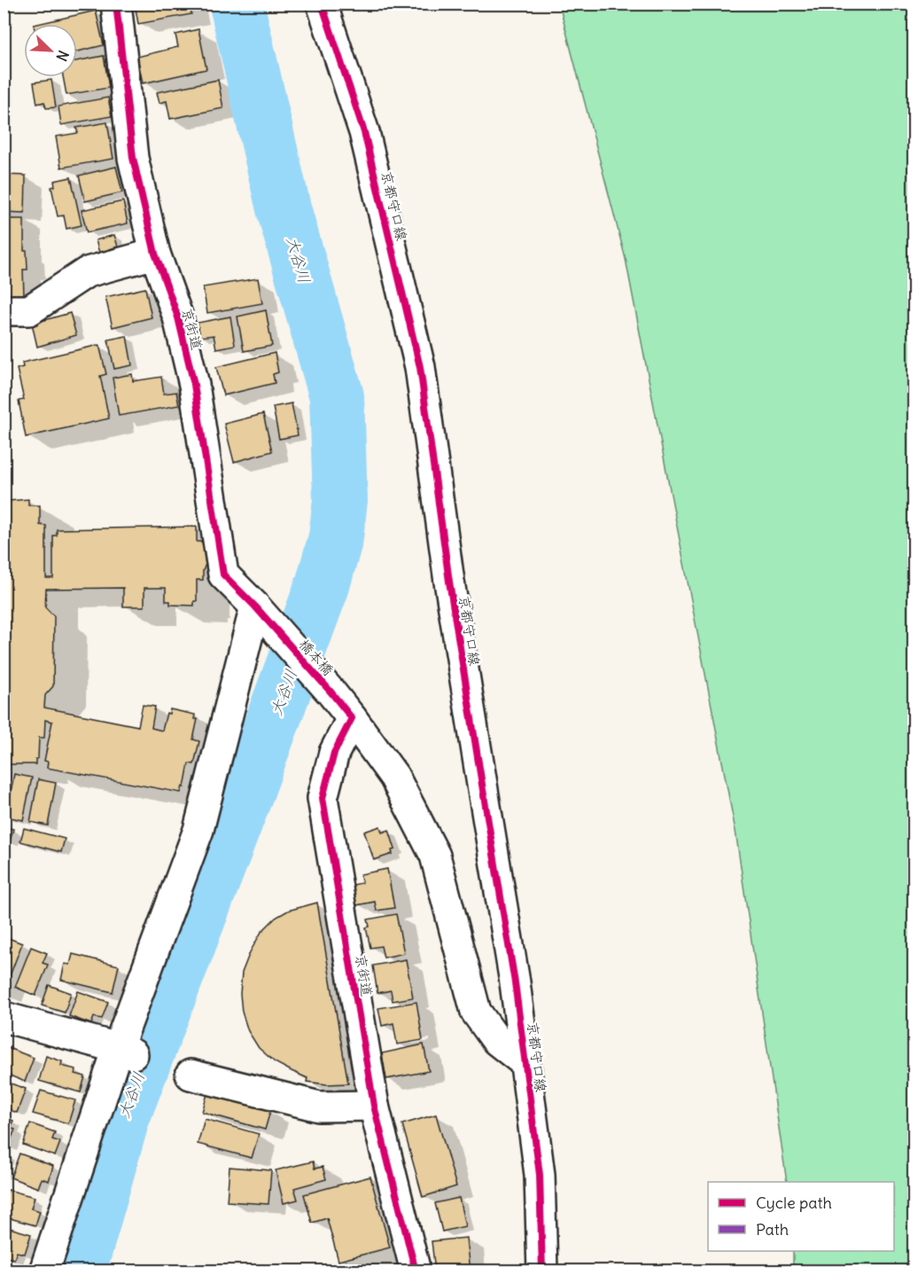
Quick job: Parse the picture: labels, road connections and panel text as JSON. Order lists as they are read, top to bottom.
{
  "streets": {
    "street": ["京都守口線", "京街道", "橋本橋"]
  },
  "crossings": [
    ["京街道", "橋本橋"]
  ],
  "water": ["大谷川"],
  "legend": ["Cycle path", "Path"],
  "north": "bottom right"
}
